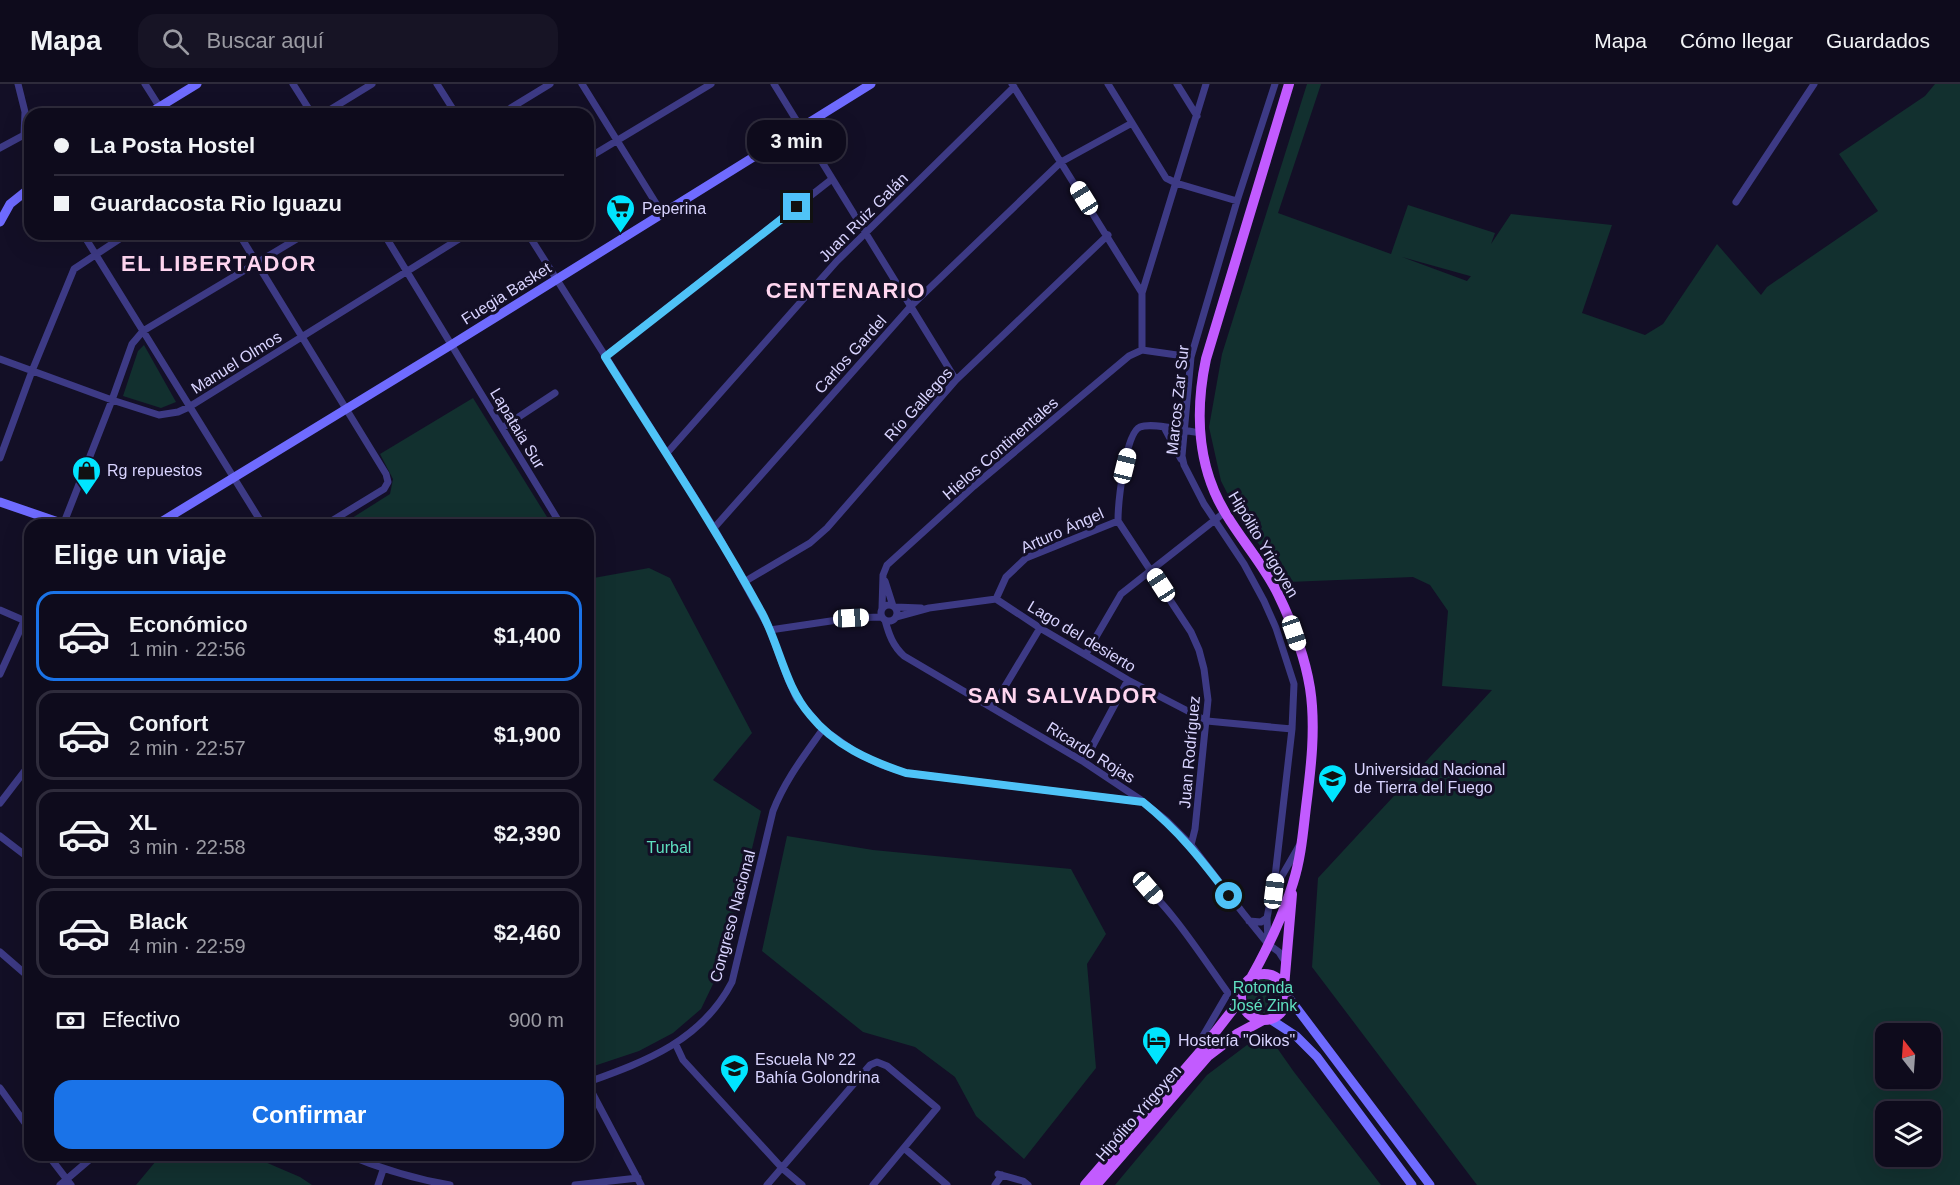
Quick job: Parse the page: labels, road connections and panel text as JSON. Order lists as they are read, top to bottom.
{
  "streets": {
    "main road": ["Fuegia Basket", "Hipólito Yrigoyen"],
    "street": [
      "Juan Ruiz Galán",
      "Carlos Gardel",
      "Manuel Olmos",
      "Marcos Zar Sur",
      "Río Gallegos",
      "Lapataia Sur",
      "Hielos Continentales",
      "Arturo Ángel",
      "Lago del desierto",
      "Ricardo Rojas",
      "Juan Rodríguez",
      "Congreso Nacional"
    ]
  },
  "crossings": [
    ["Fuegia Basket", "Lapataia Sur"],
    ["Manuel Olmos", "Lapataia Sur"],
    ["Marcos Zar Sur", "Hipólito Yrigoyen"],
    ["Marcos Zar Sur", "Lago del desierto"],
    ["Marcos Zar Sur", "Ricardo Rojas"],
    ["Arturo Ángel", "Lago del desierto"],
    ["Arturo Ángel", "Juan Rodríguez"],
    ["Hipólito Yrigoyen", "Ricardo Rojas"],
    ["Lago del desierto", "Juan Rodríguez"],
    ["Ricardo Rojas", "Juan Rodríguez"]
  ],
  "districts": ["EL LIBERTADOR", "CENTENARIO", "SAN SALVADOR"],
  "parks": ["Turbal", "Rotonda José Zink"],
  "places": {
    "supermarket": ["Peperina"],
    "shop": ["Rg repuestos"],
    "school or university": ["Universidad Nacional de Tierra del Fuego", "Escuela Nº 22 Bahía Golondrina"],
    "hotel": ["Hostería \"Oikos\""]
  },
  "north": "top",
  "page": {
    "header": "Mapa",
    "search": "Buscar aquí",
    "nav": ["Mapa", "Cómo llegar", "Guardados"],
    "banner": ["La Posta Hostel", "Guardacosta Rio Iguazu"],
    "bubble": "3 min",
    "heading": "Elige un viaje",
    "list": [
      {
        "name": "Económico",
        "note": "1 min · 22:56",
        "value": "$1,400"
      },
      {
        "name": "Confort",
        "note": "2 min · 22:57",
        "value": "$1,900"
      },
      {
        "name": "XL",
        "note": "3 min · 22:58",
        "value": "$2,390"
      },
      {
        "name": "Black",
        "note": "4 min · 22:59",
        "value": "$2,460"
      }
    ],
    "pay": ["Efectivo", "900 m"],
    "buttons": "Confirmar"
  }
}
